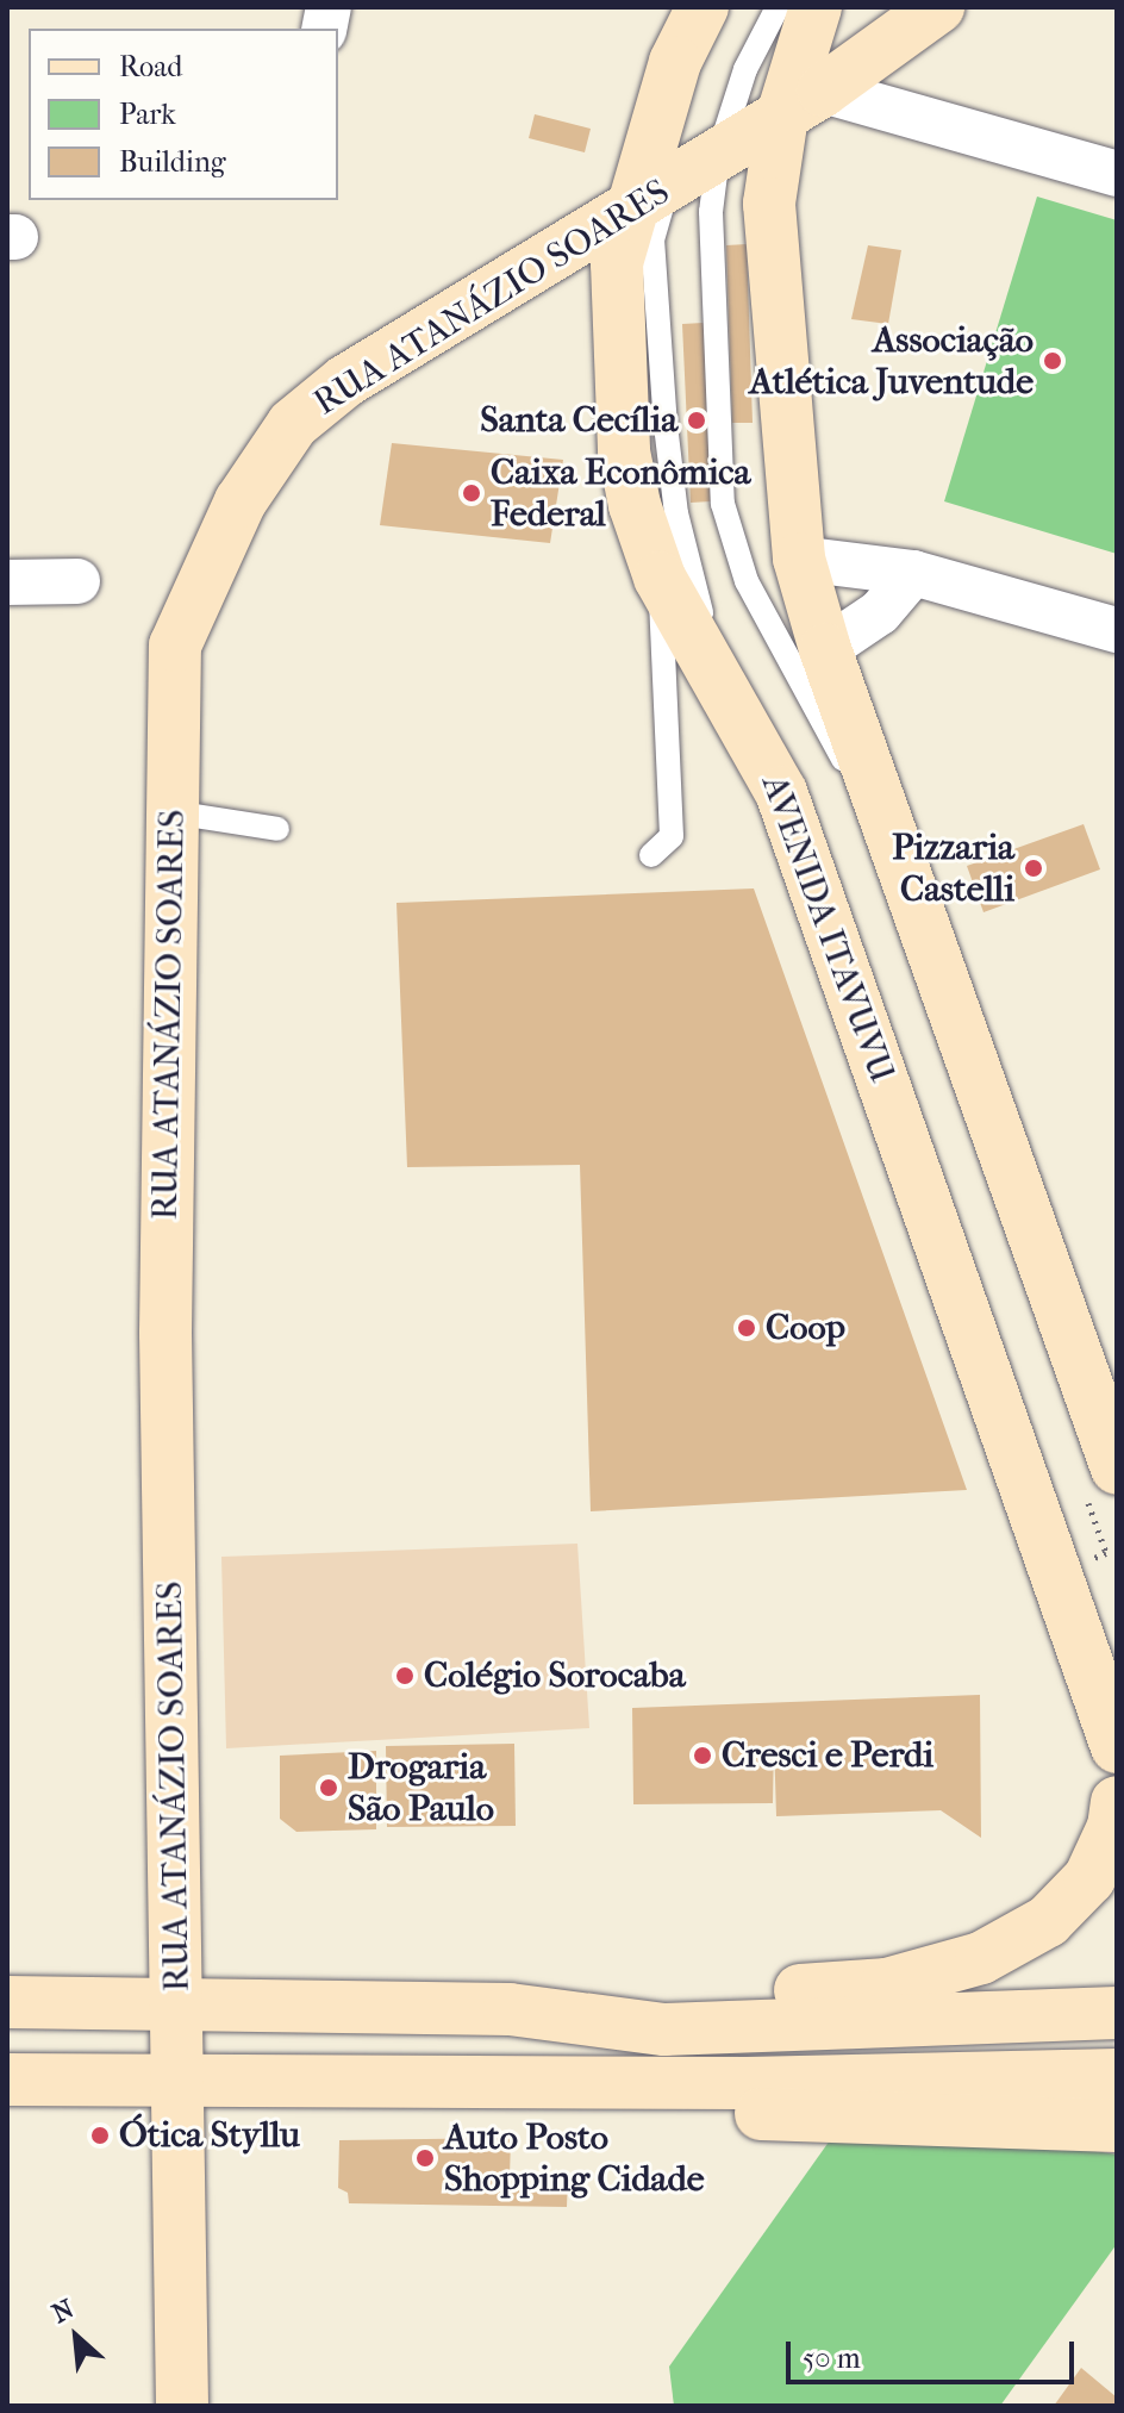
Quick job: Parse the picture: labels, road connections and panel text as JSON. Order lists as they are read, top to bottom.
{
  "streets": {
    "main road": ["RUA ATANÁZIO SOARES", "AVENIDA ITAVUVU"]
  },
  "crossings": [
    ["RUA ATANÁZIO SOARES", "AVENIDA ITAVUVU"]
  ],
  "places": [
    "Associação Atlética Juventude",
    "Santa Cecília",
    "Caixa Econômica Federal",
    "Pizzaria Castelli",
    "Coop",
    "Colégio Sorocaba",
    "Cresci e Perdi",
    "Drogaria São Paulo",
    "Ótica Styllu",
    "Auto Posto Shopping Cidade"
  ],
  "legend": ["Road", "Park", "Building"],
  "scale_bar": "50 m",
  "north": "top left"
}
